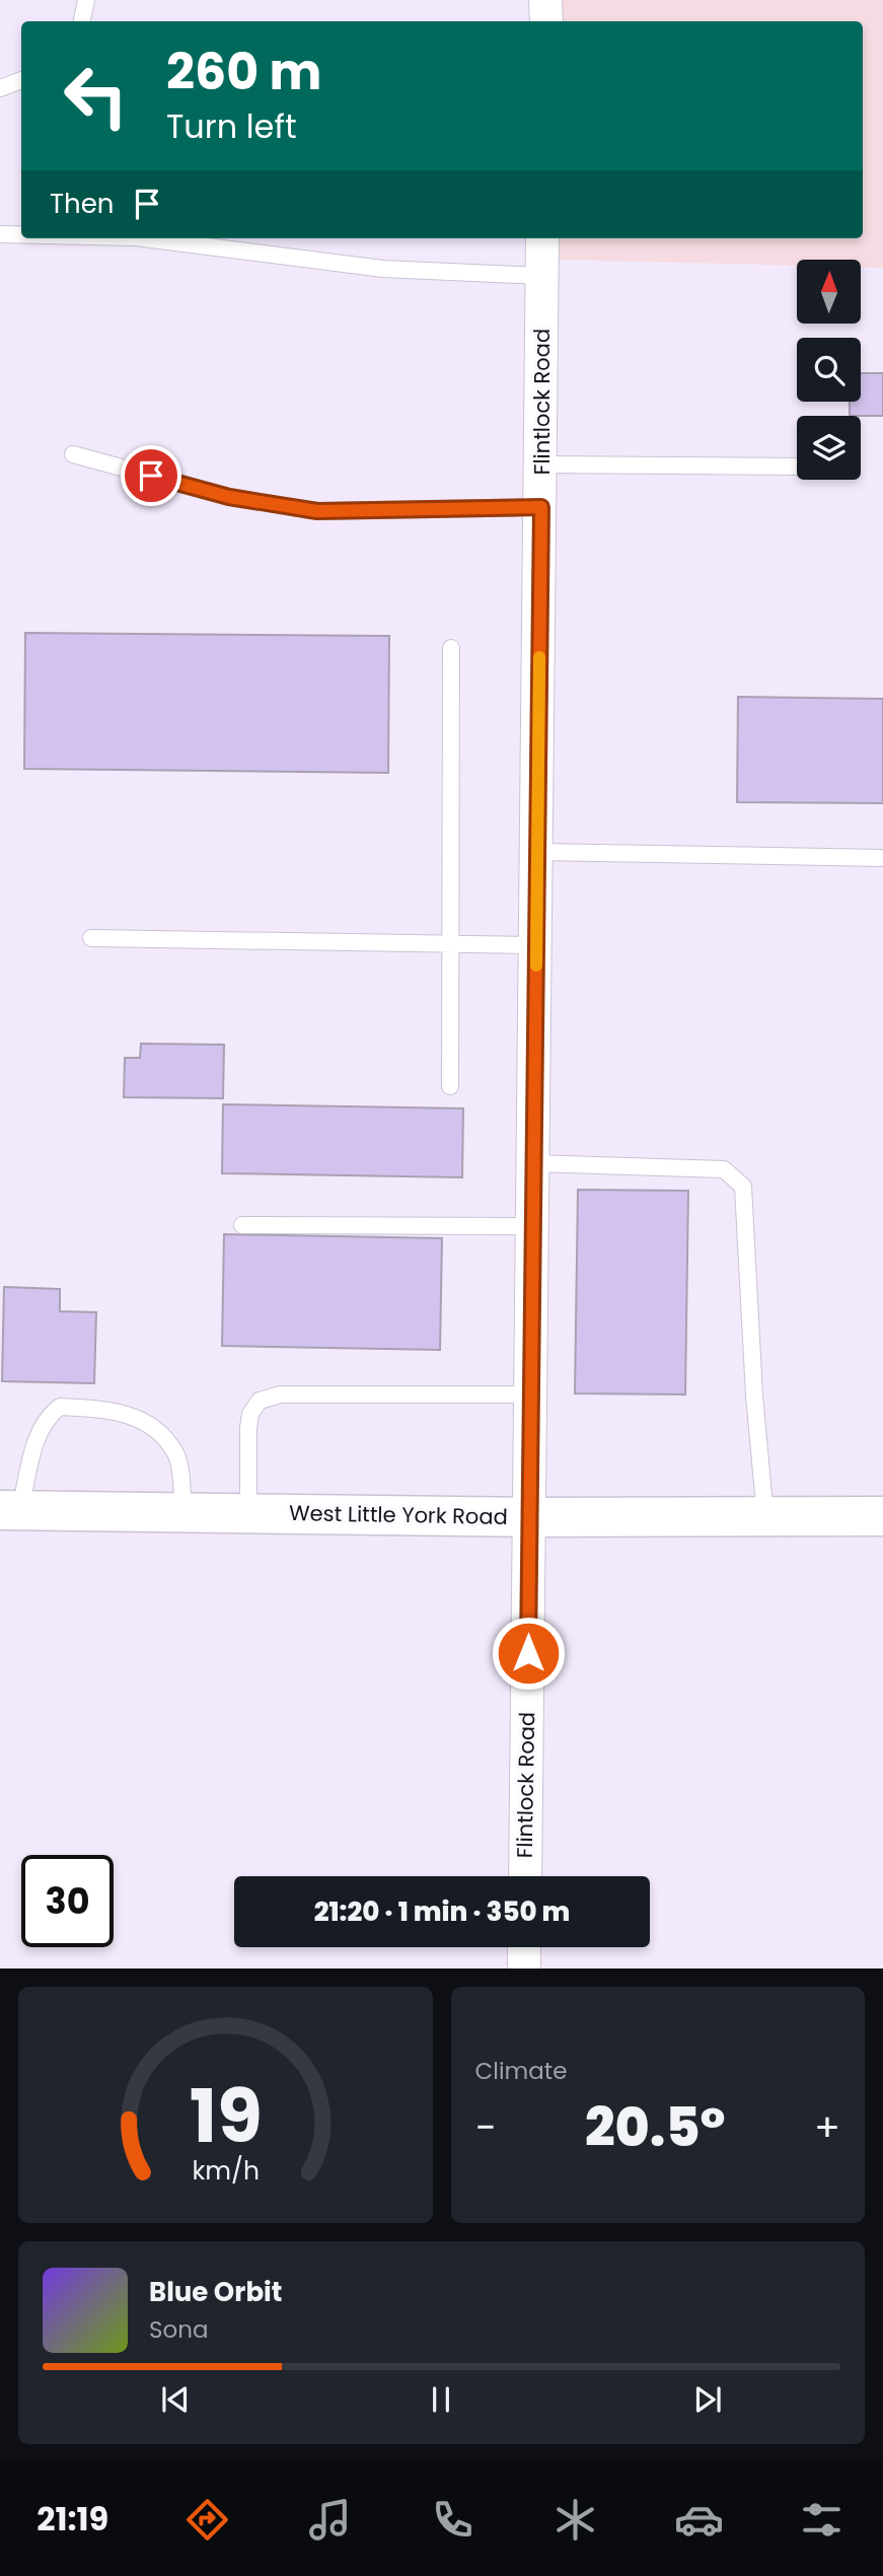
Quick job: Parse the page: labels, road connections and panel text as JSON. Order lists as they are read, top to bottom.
{
  "streets": {
    "main road": ["West Little York Road"],
    "street": ["Flintlock Road"]
  },
  "crossings": [
    ["Flintlock Road", "West Little York Road"]
  ],
  "north": "top",
  "page": {
    "turn": ["260 m", "Turn left"],
    "then": "Then",
    "limit": "30",
    "trip": "21:20 · 1 min · 350 m",
    "tile": "Climate",
    "heat": ["−", "20.5°", "+"],
    "song": ["Blue Orbit", "Sona"],
    "tabs": "21:19",
    "gauge": ["19", "km/h"]
  }
}
